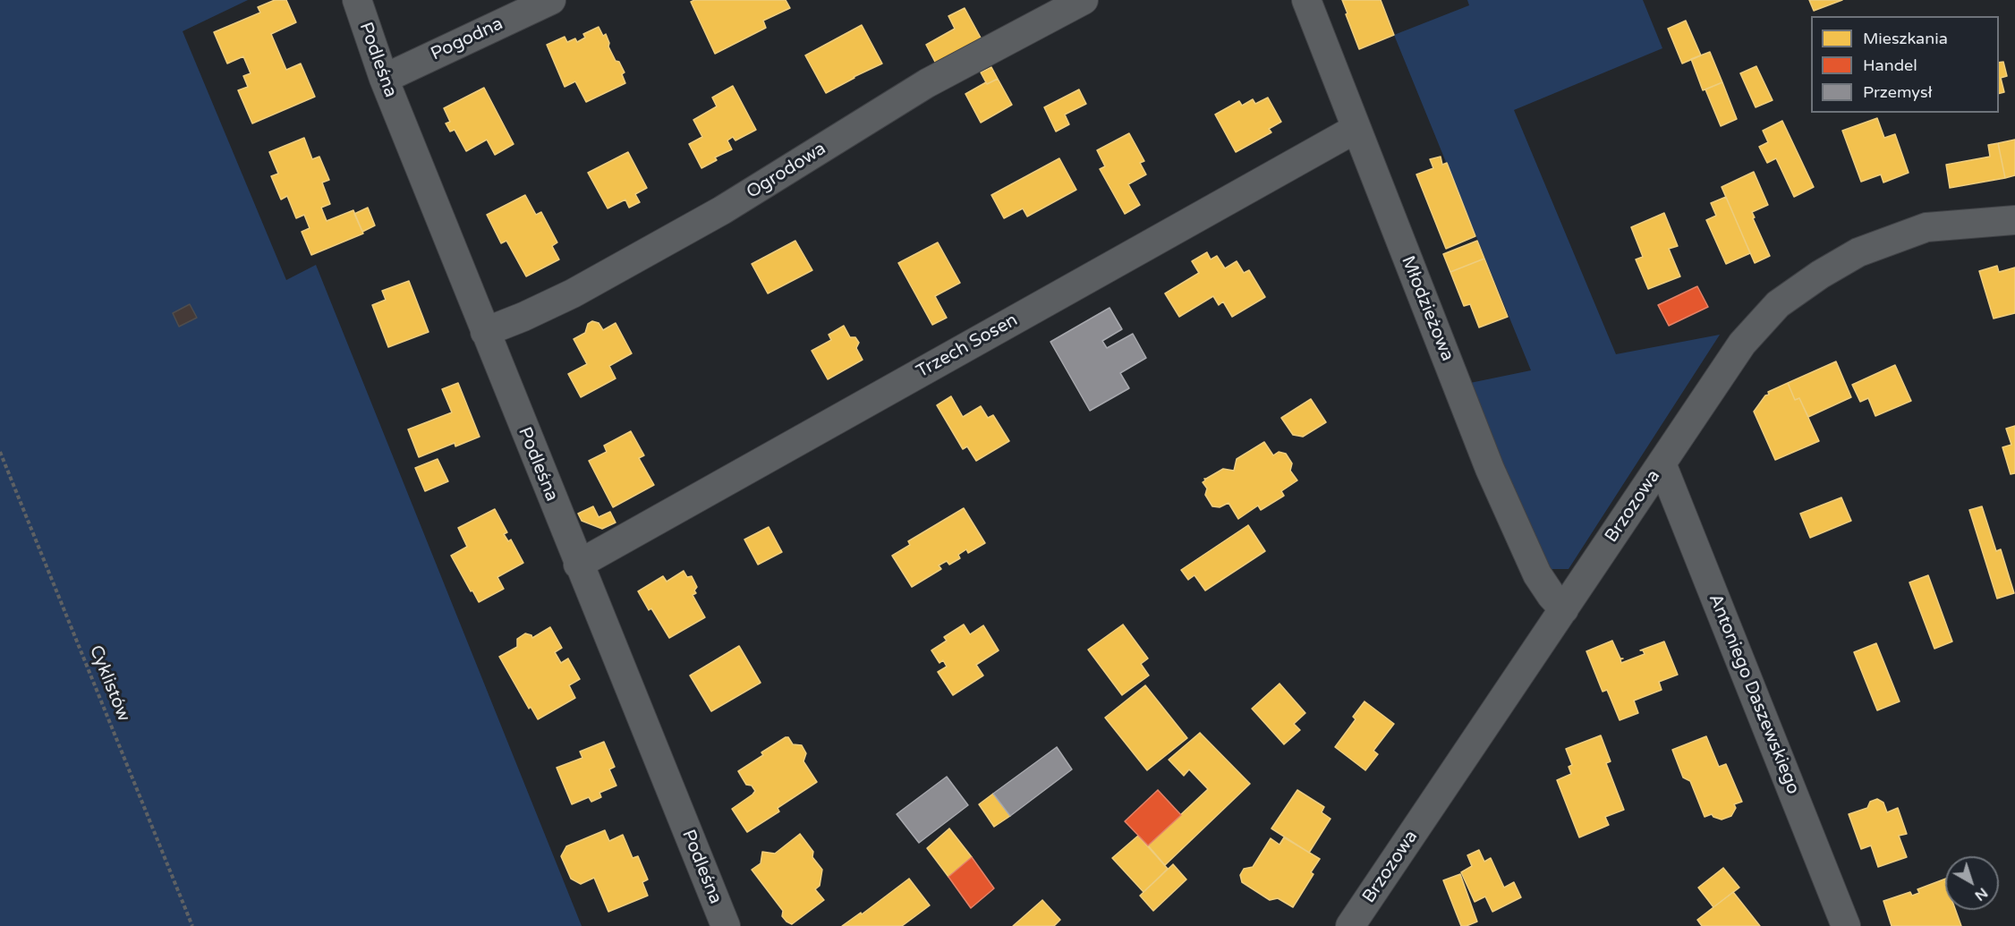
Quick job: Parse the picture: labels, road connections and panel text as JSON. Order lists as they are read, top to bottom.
{
  "streets": {
    "street": [
      "Pogodna",
      "Podleśna",
      "Ogrodowa",
      "Młodzieżowa",
      "Trzech Sosen",
      "Brzozowa",
      "Antoniego Daszewskiego"
    ],
    "path": ["Cyklistów"]
  },
  "crossings": [
    ["Pogodna", "Podleśna"],
    ["Podleśna", "Ogrodowa"],
    ["Podleśna", "Trzech Sosen"],
    ["Młodzieżowa", "Trzech Sosen"],
    ["Młodzieżowa", "Brzozowa"],
    ["Brzozowa", "Antoniego Daszewskiego"]
  ],
  "legend": ["Mieszkania", "Handel", "Przemysł"],
  "north": "bottom right"
}
